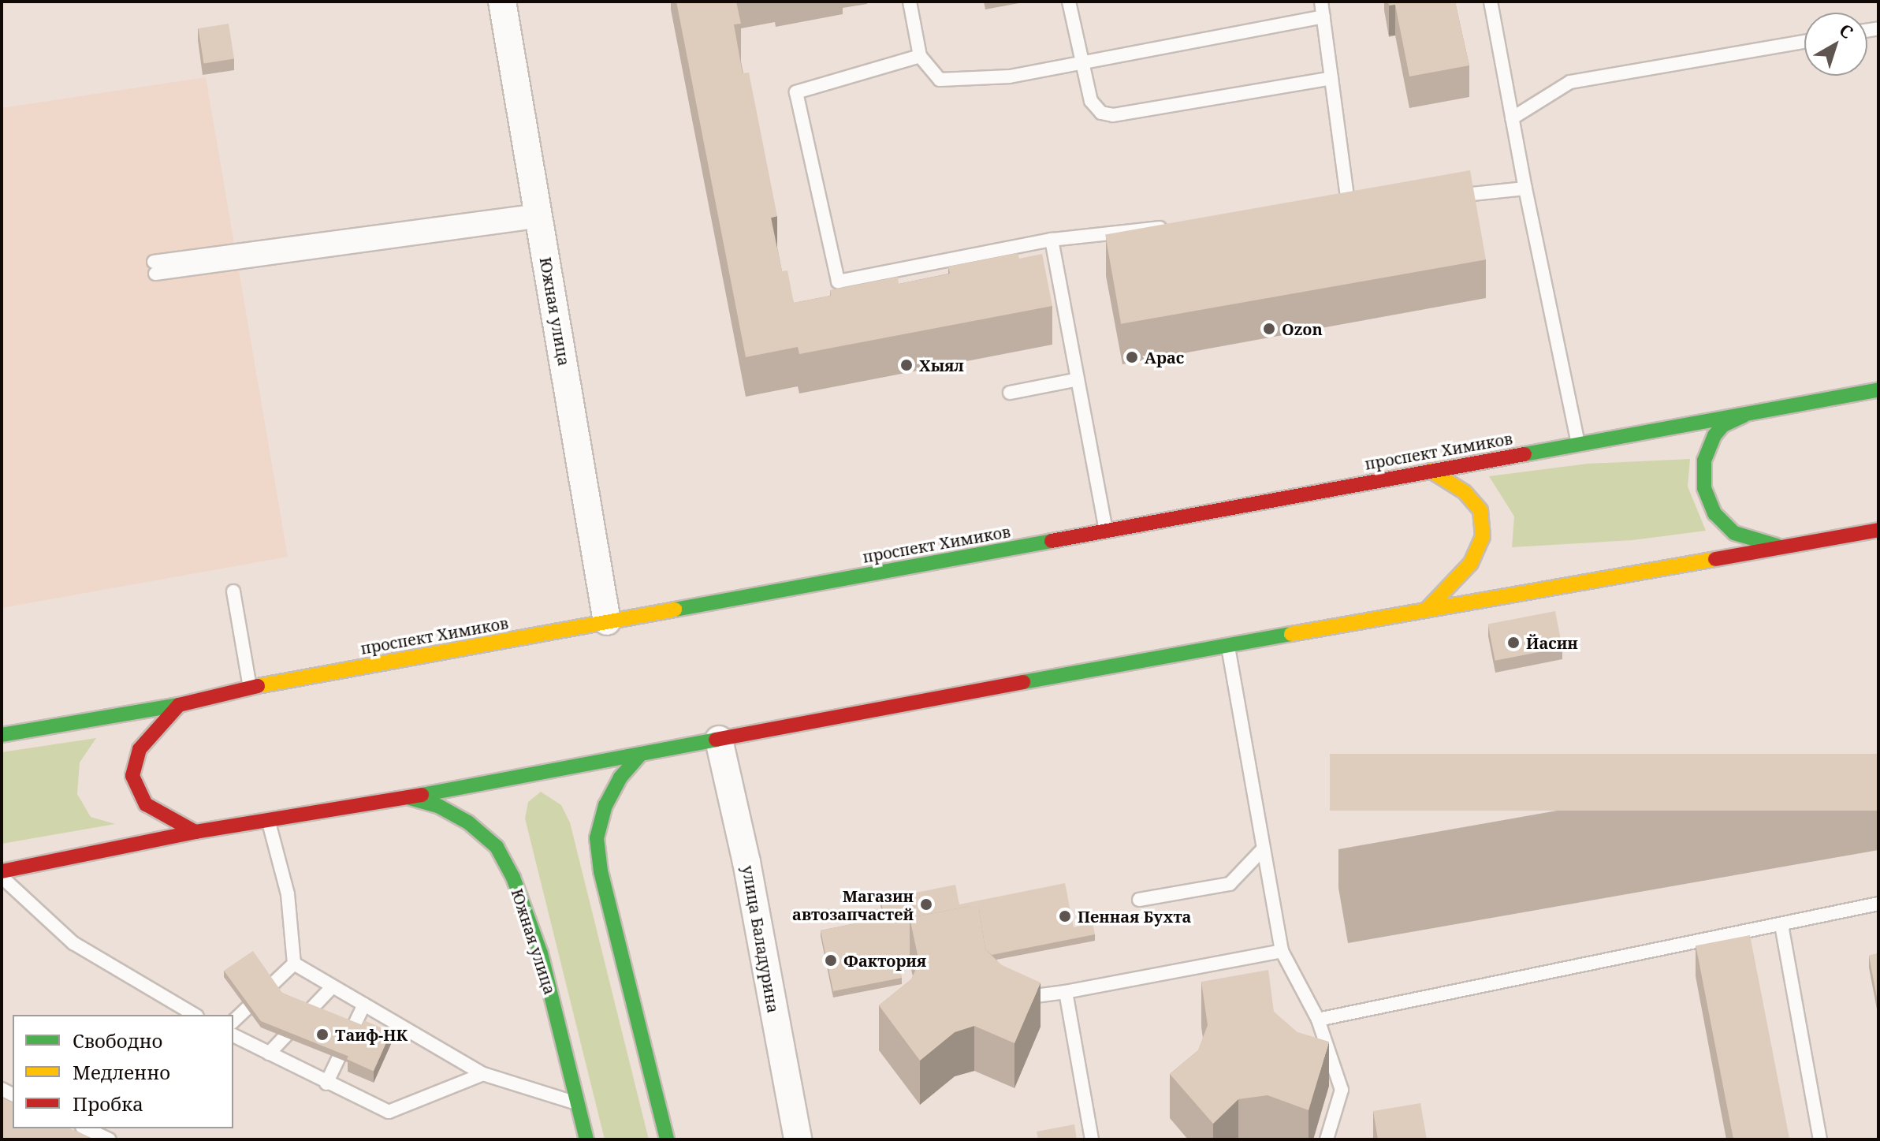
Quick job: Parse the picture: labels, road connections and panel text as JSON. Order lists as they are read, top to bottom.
{
  "streets": {
    "main road": ["Южная улица", "проспект Химиков"],
    "street": ["улица Баладурина"]
  },
  "crossings": [
    ["Южная улица", "проспект Химиков"]
  ],
  "places": [
    "Ozon",
    "Арас",
    "Хыял",
    "Йасин",
    "Магазин автозапчастей",
    "Пенная Бухта",
    "Фактория",
    "Таиф-НК"
  ],
  "legend": ["Свободно", "Медленно", "Пробка"],
  "north": "top right"
}
